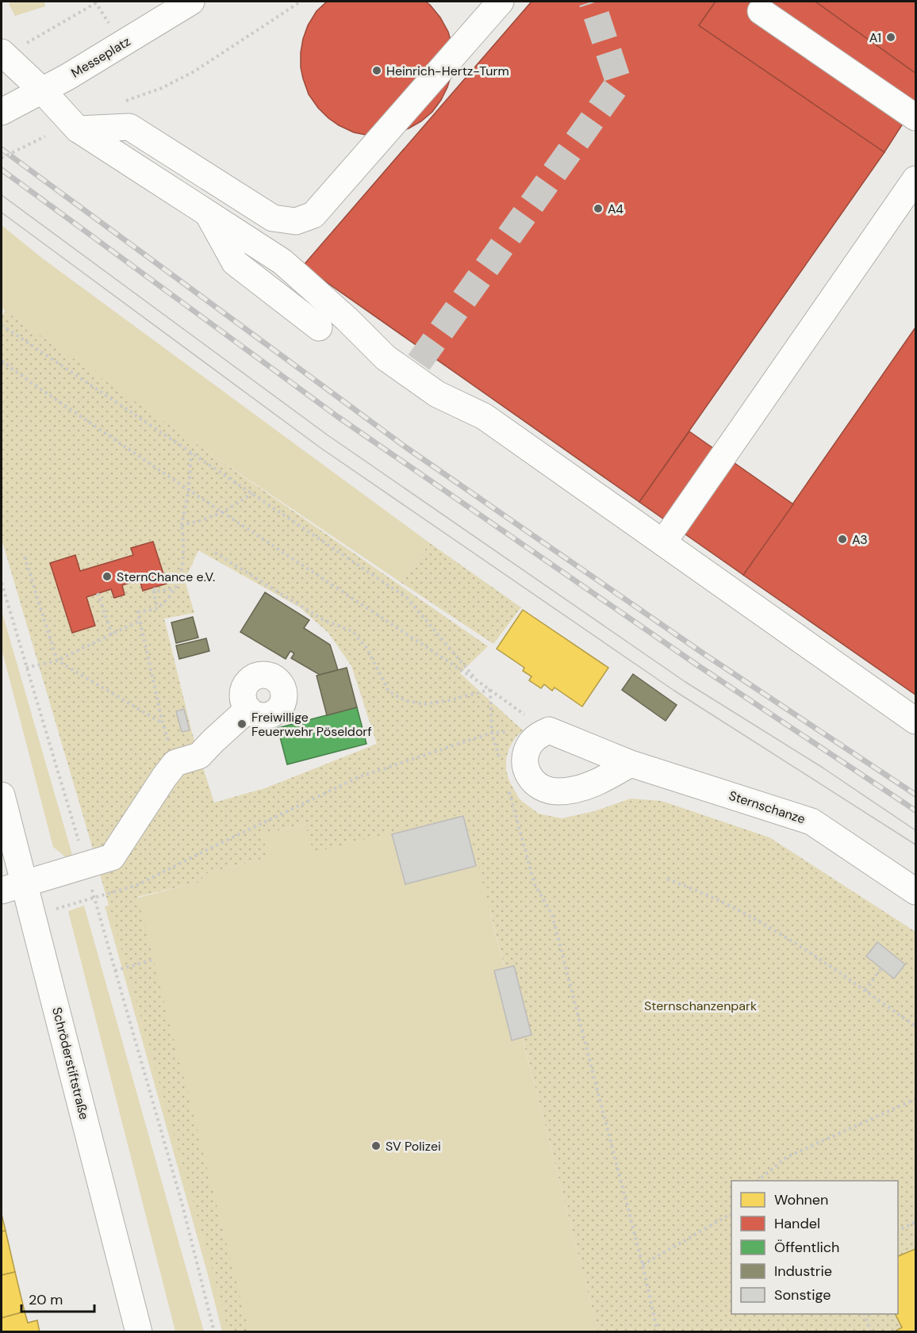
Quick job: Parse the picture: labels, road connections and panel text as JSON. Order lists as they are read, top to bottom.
{
  "streets": {
    "main road": ["Messeplatz", "Sternschanze", "Schröderstiftstraße"]
  },
  "parks": ["Sternschanzenpark"],
  "places": [
    "A1",
    "Heinrich-Hertz-Turm",
    "A4",
    "A3",
    "SternChance e.V.",
    "Freiwillige Feuerwehr Pöseldorf",
    "SV Polizei"
  ],
  "legend": [
    "Wohnen",
    "Handel",
    "Öffentlich",
    "Industrie",
    "Sonstige"
  ],
  "scale_bar": "20 m"
}
